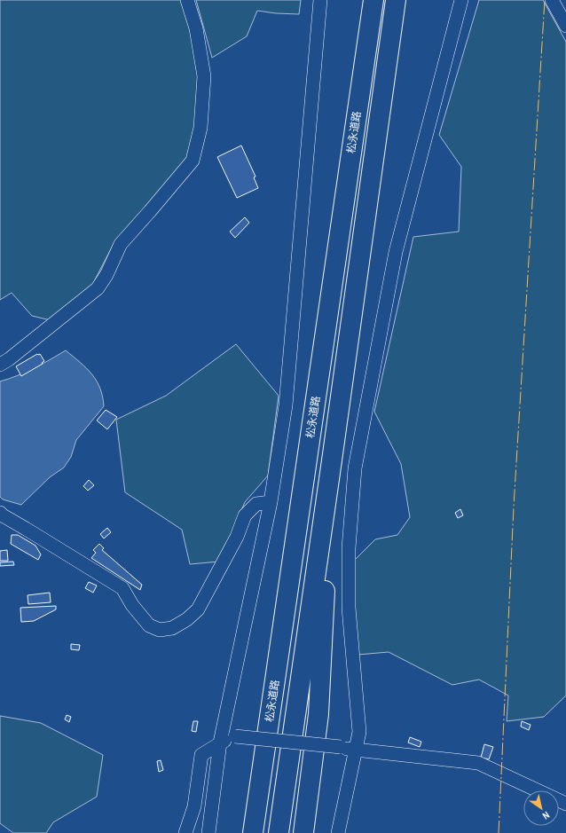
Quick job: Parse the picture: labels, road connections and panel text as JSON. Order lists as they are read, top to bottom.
{
  "streets": {
    "highway": ["松永道路"]
  },
  "north": "bottom right"
}
